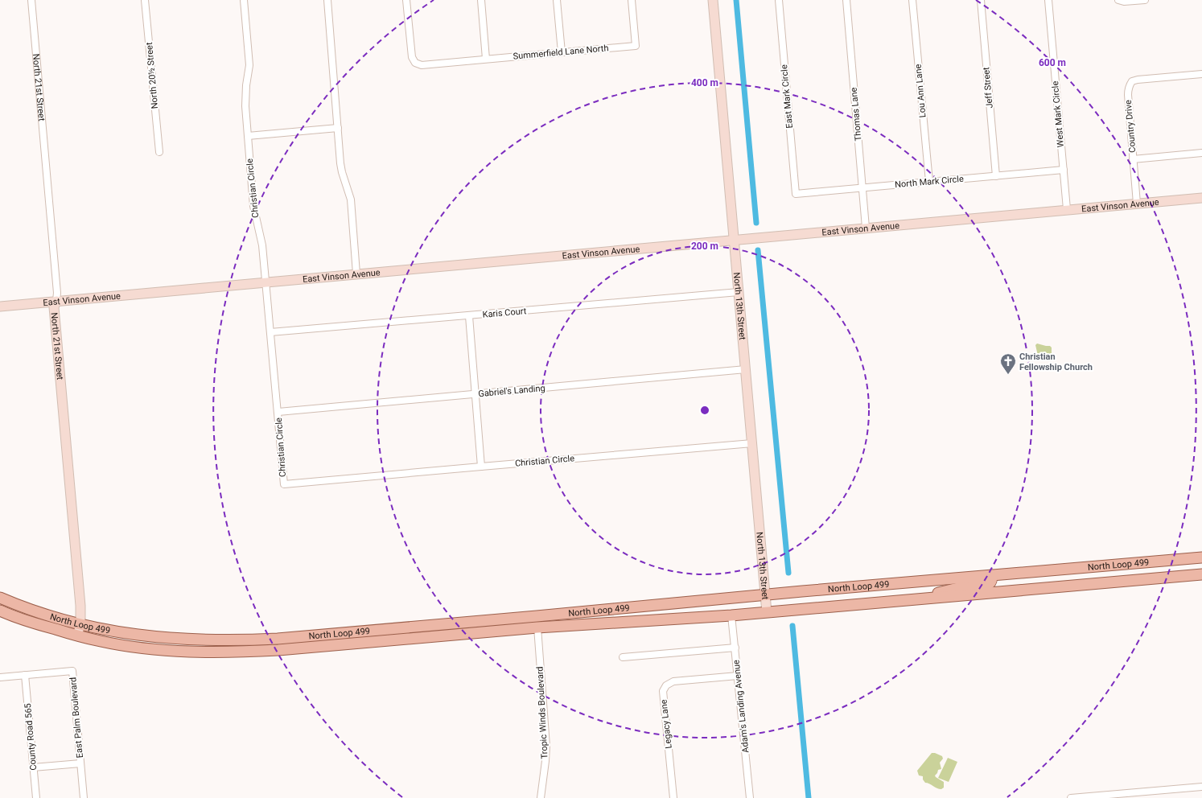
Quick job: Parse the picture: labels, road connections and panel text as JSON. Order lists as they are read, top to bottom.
{
  "streets": {
    "main road": ["North Loop 499"],
    "street": [
      "Summerfield Lane North",
      "North 20½ Street",
      "North 21st Street",
      "Jeff Street",
      "Lou Ann Lane",
      "East Mark Circle",
      "Thomas Lane",
      "West Mark Circle",
      "Country Drive",
      "North Mark Circle",
      "Christian Circle",
      "East Vinson Avenue",
      "North 13th Street",
      "Karis Court",
      "Gabriel's Landing",
      "Adam's Landing Avenue",
      "Tropic Winds Boulevard",
      "East Palm Boulevard",
      "Legacy Lane",
      "County Road 565"
    ]
  },
  "crossings": [
    ["North 21st Street", "East Vinson Avenue"],
    ["North 21st Street", "North Loop 499"],
    ["Jeff Street", "North Mark Circle"],
    ["Lou Ann Lane", "North Mark Circle"],
    ["East Mark Circle", "North Mark Circle"],
    ["Thomas Lane", "North Mark Circle"],
    ["Thomas Lane", "East Vinson Avenue"],
    ["West Mark Circle", "North Mark Circle"],
    ["West Mark Circle", "East Vinson Avenue"],
    ["Country Drive", "East Vinson Avenue"],
    ["Christian Circle", "East Vinson Avenue"],
    ["Christian Circle", "North 13th Street"],
    ["Christian Circle", "Karis Court"],
    ["Christian Circle", "Gabriel's Landing"],
    ["East Vinson Avenue", "North 13th Street"],
    ["North 13th Street", "Karis Court"],
    ["North 13th Street", "Gabriel's Landing"],
    ["North 13th Street", "North Loop 499"],
    ["North Loop 499", "Adam's Landing Avenue"],
    ["North Loop 499", "Tropic Winds Boulevard"],
    ["Adam's Landing Avenue", "Legacy Lane"],
    ["East Palm Boulevard", "County Road 565"]
  ],
  "places": {
    "church": ["Christian Fellowship Church"]
  },
  "rings": ["600 m", "400 m", "200 m"]
}
